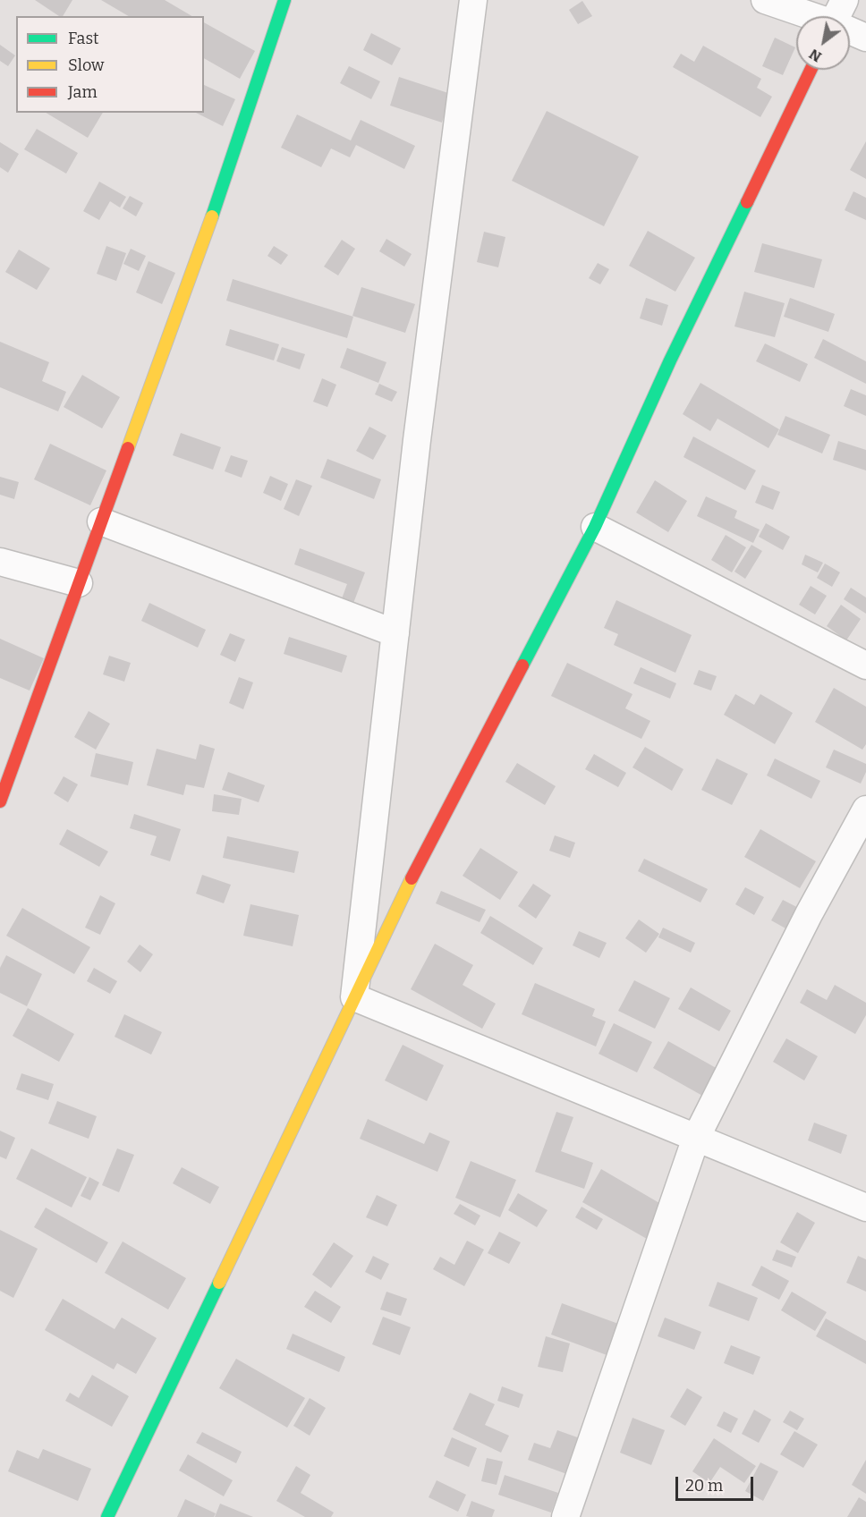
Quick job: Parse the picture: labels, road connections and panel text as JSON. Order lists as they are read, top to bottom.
{
  "legend": ["Fast", "Slow", "Jam"],
  "scale_bar": "20 m",
  "north": "bottom left"
}
